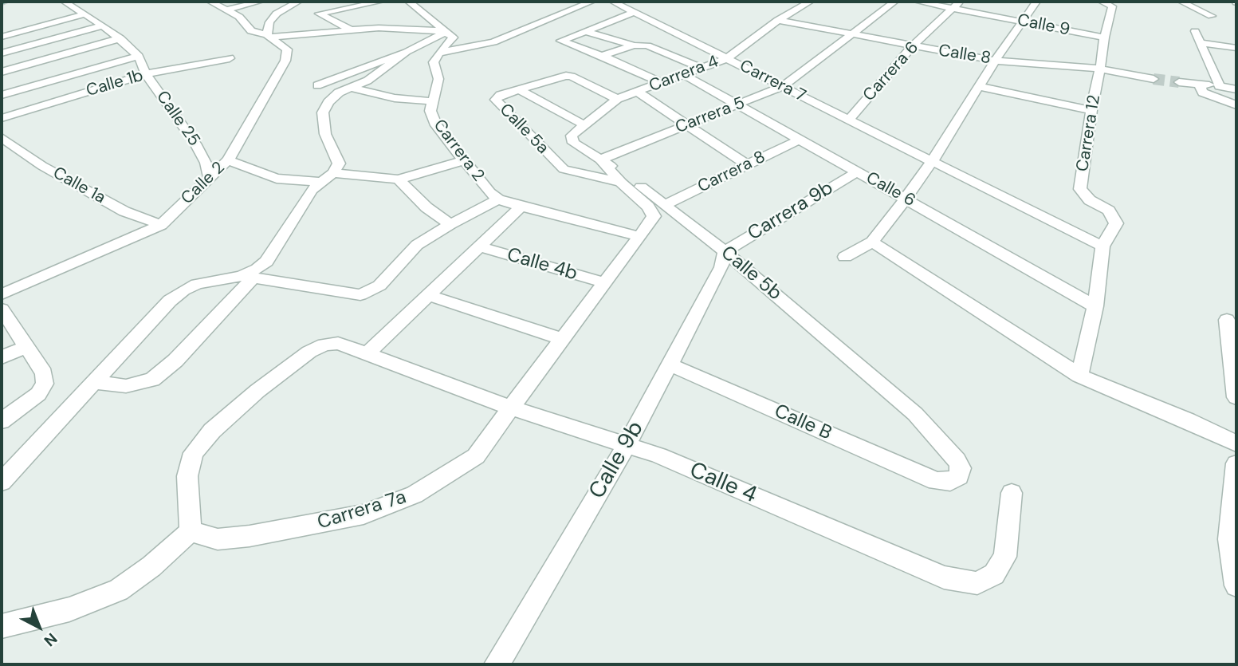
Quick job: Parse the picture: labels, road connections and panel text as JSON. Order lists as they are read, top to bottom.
{
  "streets": {
    "street": [
      "Calle 9",
      "Calle 8",
      "Carrera 6",
      "Carrera 4",
      "Carrera 7",
      "Calle 1b",
      "Carrera 5",
      "Calle 25",
      "Calle 5a",
      "Carrera 12",
      "Carrera 2",
      "Carrera 8",
      "Calle 2",
      "Calle 1a",
      "Calle 6",
      "Carrera 9b",
      "Calle 4b",
      "Calle 5b",
      "Calle B",
      "Calle 9b",
      "Calle 4",
      "Carrera 7a"
    ]
  },
  "crossings": [
    ["Calle 9", "Carrera 6"],
    ["Calle 9", "Carrera 12"],
    ["Calle 8", "Carrera 6"],
    ["Calle 8", "Carrera 4"],
    ["Calle 8", "Carrera 5"],
    ["Calle 8", "Carrera 12"],
    ["Carrera 6", "Carrera 7"],
    ["Carrera 4", "Carrera 7"],
    ["Carrera 4", "Calle 5a"],
    ["Carrera 4", "Calle 6"],
    ["Carrera 4", "Calle 5b"],
    ["Carrera 7", "Carrera 5"],
    ["Carrera 7", "Carrera 12"],
    ["Calle 1b", "Calle 25"],
    ["Carrera 5", "Calle 6"],
    ["Carrera 5", "Calle 5b"],
    ["Carrera 5", "Carrera 7a"],
    ["Calle 25", "Calle 2"],
    ["Calle 5a", "Carrera 7a"],
    ["Carrera 12", "Calle 6"],
    ["Carrera 2", "Carrera 7a"],
    ["Carrera 8", "Calle 6"],
    ["Carrera 8", "Calle 5b"],
    ["Calle 2", "Calle 1a"],
    ["Calle 6", "Carrera 9b"],
    ["Carrera 9b", "Calle 5b"],
    ["Carrera 9b", "Calle 9b"],
    ["Calle 4b", "Carrera 7a"],
    ["Calle 5b", "Calle B"],
    ["Calle 5b", "Calle 9b"],
    ["Calle 5b", "Carrera 7a"],
    ["Calle B", "Calle 9b"],
    ["Calle 9b", "Calle 4"],
    ["Calle 4", "Carrera 7a"]
  ],
  "north": "bottom right"
}
